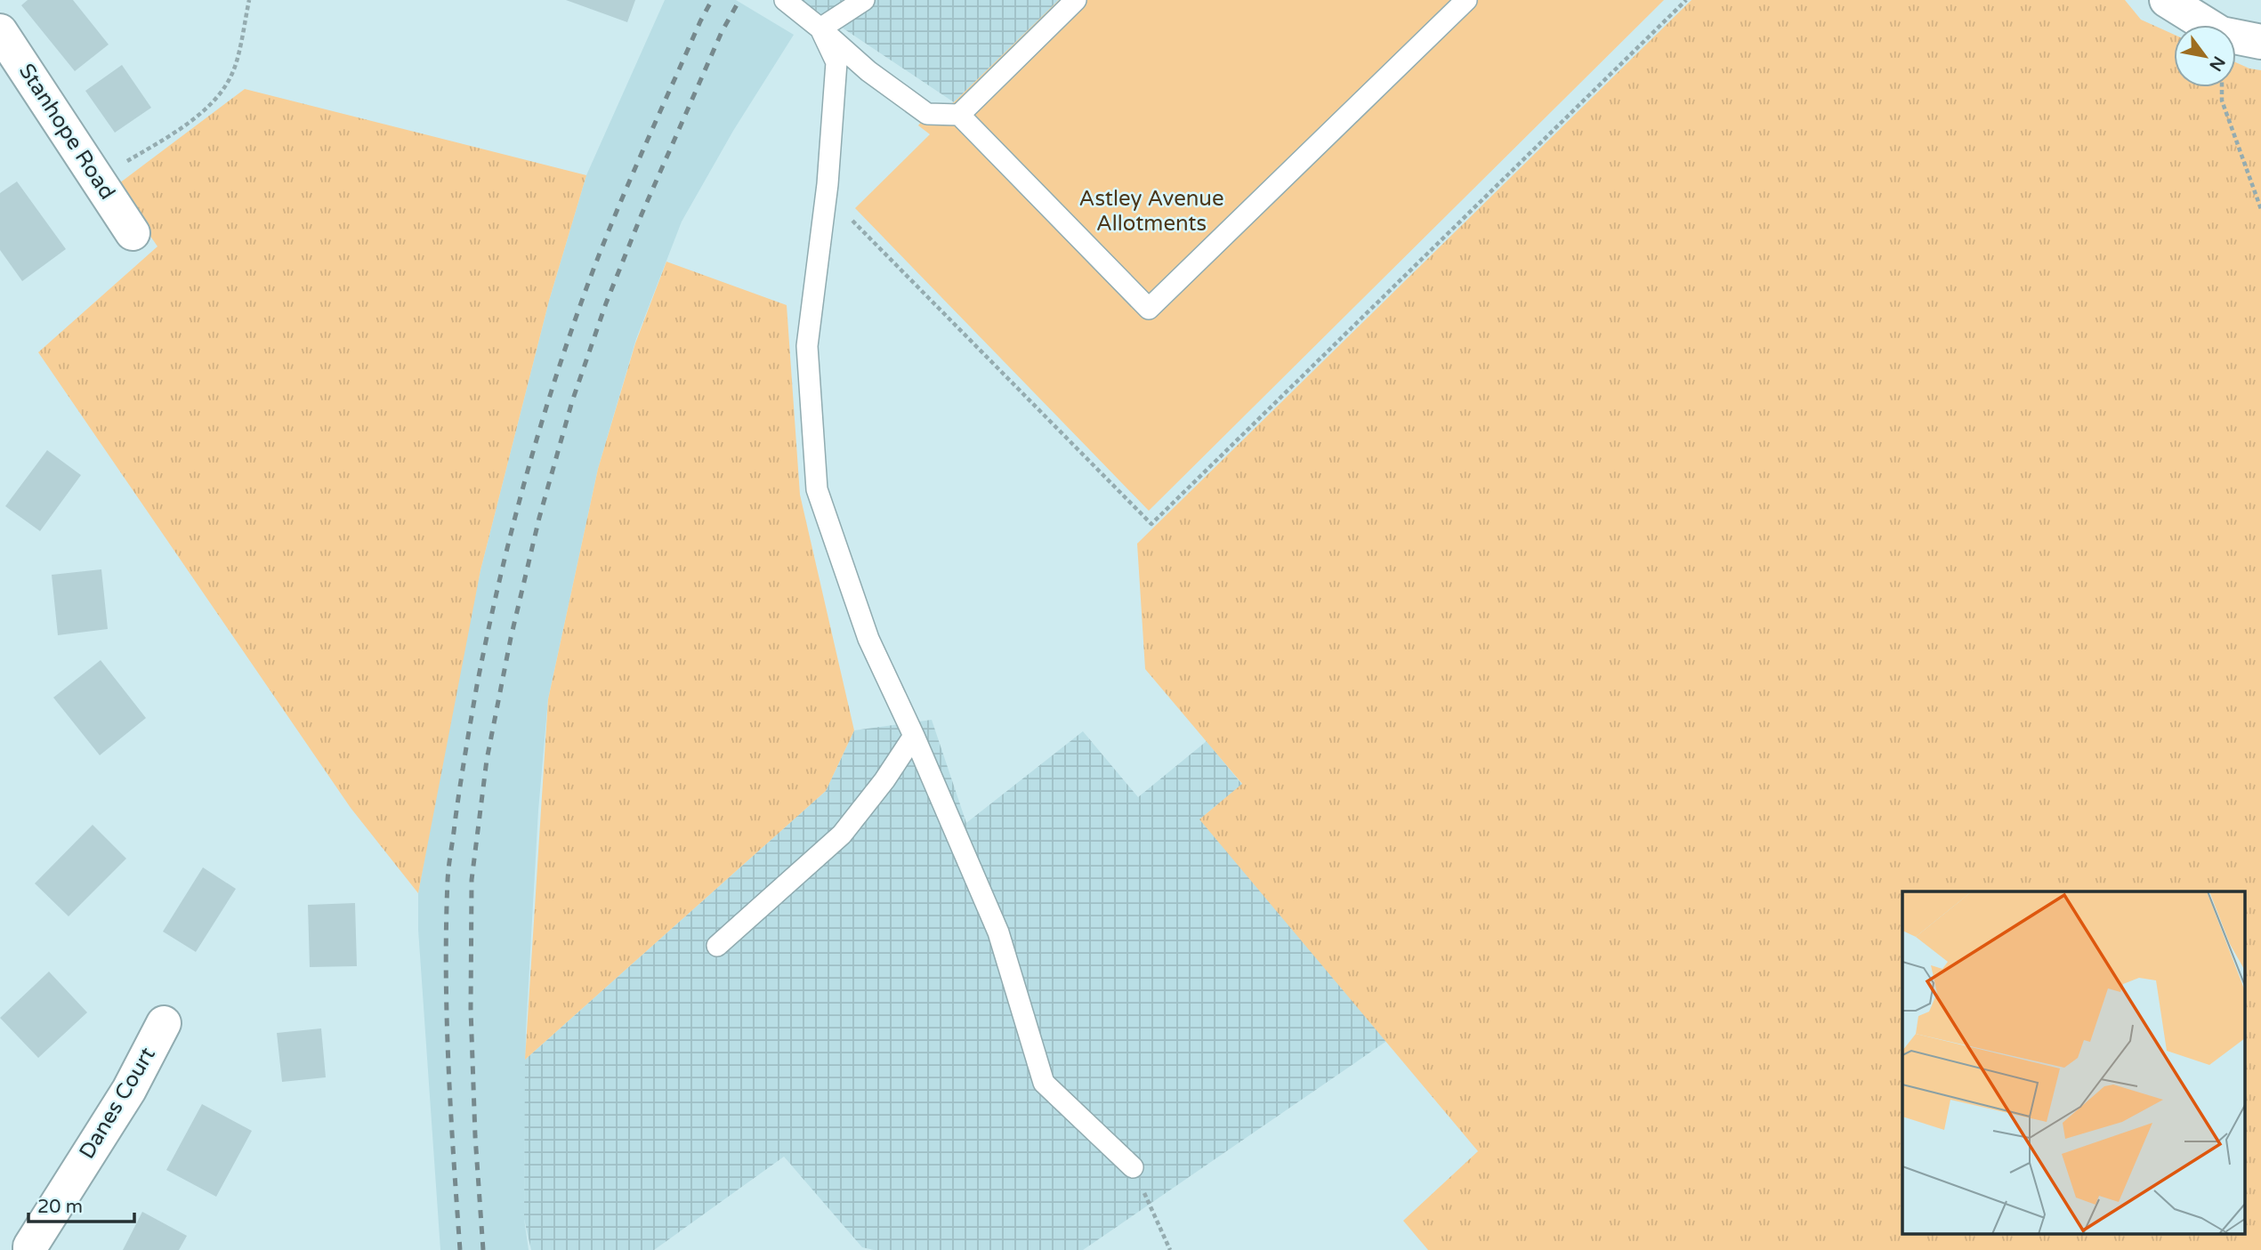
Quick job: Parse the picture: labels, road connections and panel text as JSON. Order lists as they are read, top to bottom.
{
  "streets": {
    "street": ["Stanhope Road", "Danes Court"]
  },
  "parks": ["Astley Avenue Allotments"],
  "scale_bar": "20 m",
  "north": "bottom right"
}
